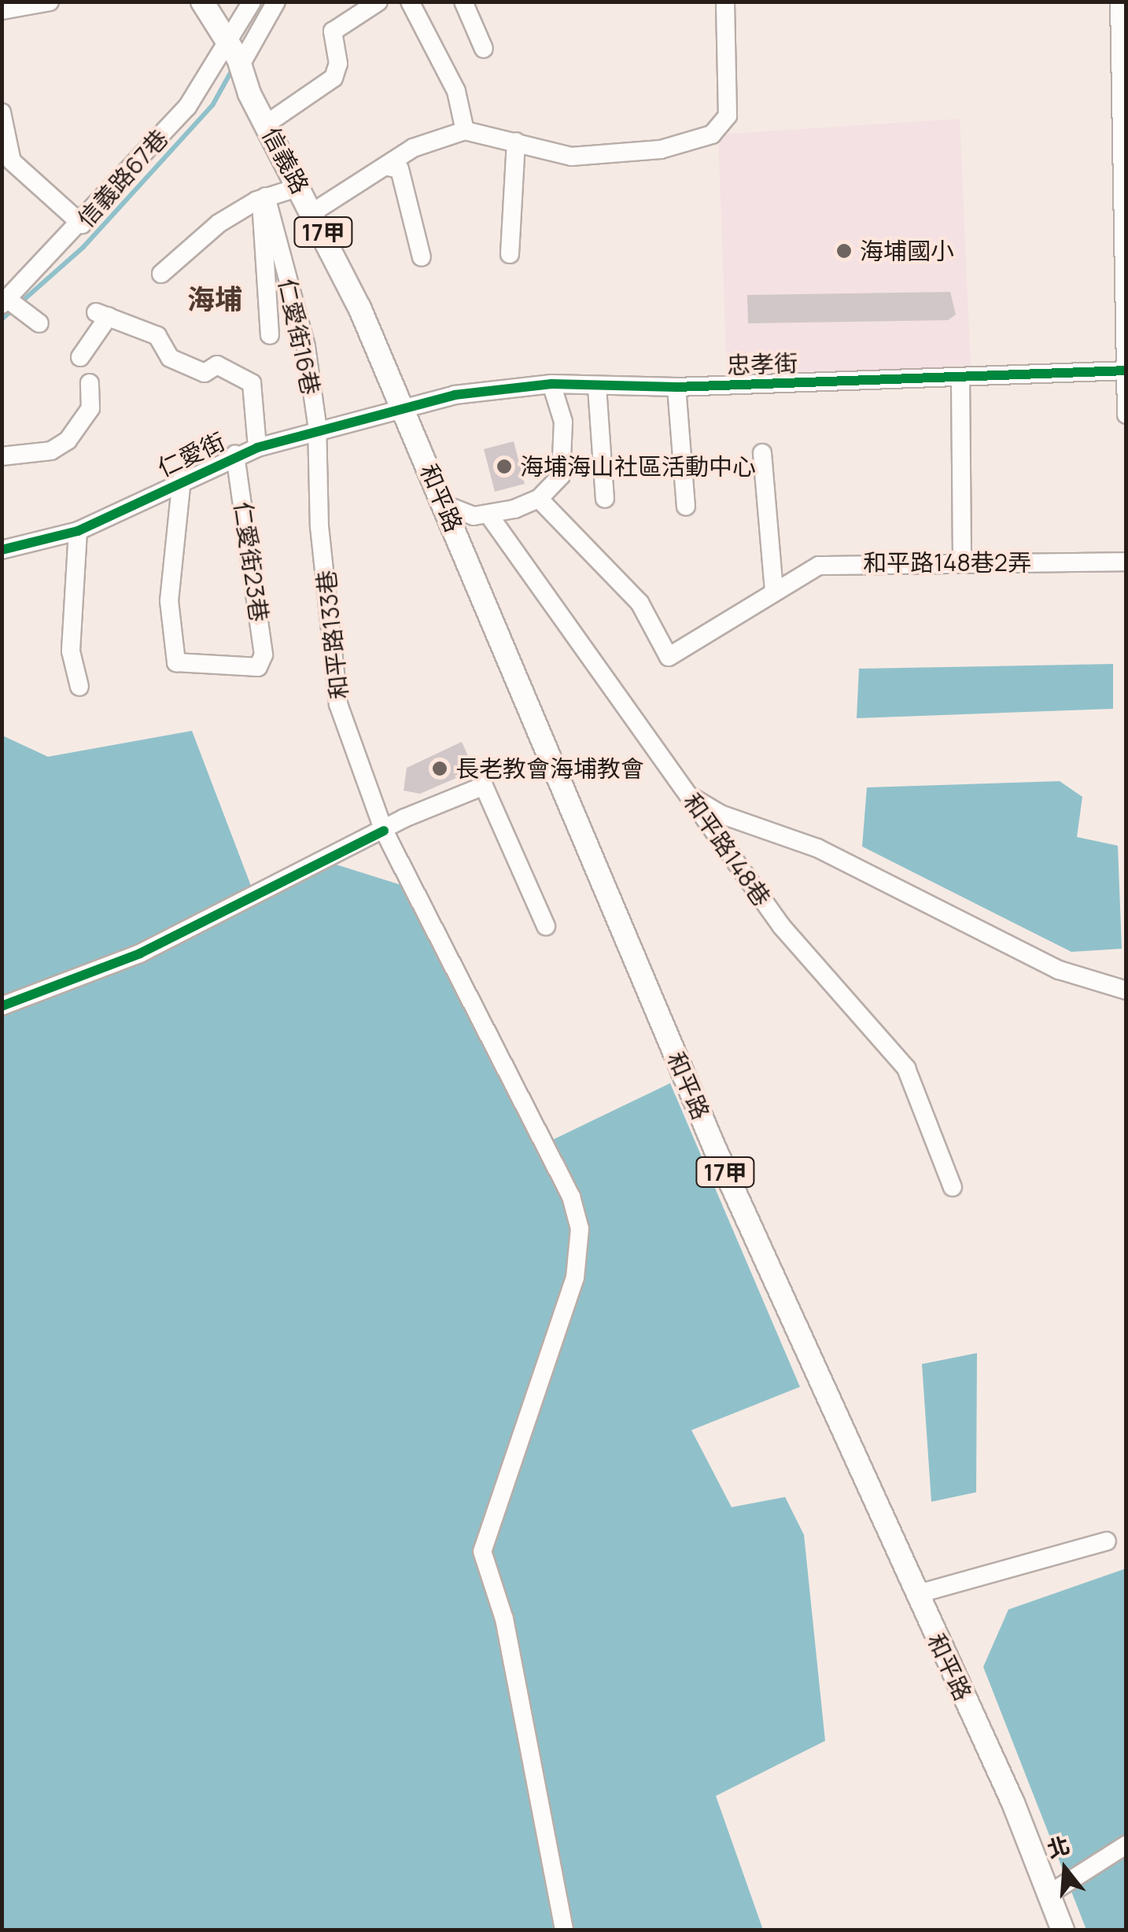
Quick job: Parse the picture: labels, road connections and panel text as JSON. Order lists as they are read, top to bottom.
{
  "streets": {
    "main road": ["信義路", "17甲", "和平路"],
    "street": [
      "信義路67巷",
      "仁愛街16巷",
      "忠孝街",
      "仁愛街",
      "仁愛街23巷",
      "和平路148巷2弄",
      "和平路133巷",
      "和平路148巷"
    ]
  },
  "crossings": [
    ["信義路", "信義路67巷"],
    ["信義路", "忠孝街"],
    ["信義路", "仁愛街"],
    ["信義路", "和平路"],
    ["仁愛街16巷", "仁愛街"],
    ["仁愛街16巷", "和平路133巷"],
    ["忠孝街", "仁愛街"],
    ["忠孝街", "和平路"],
    ["仁愛街", "和平路"],
    ["仁愛街", "仁愛街23巷"],
    ["仁愛街", "和平路133巷"]
  ],
  "districts": ["海埔"],
  "places": ["海埔國小", "海埔海山社區活動中心", "長老教會海埔教會"],
  "north": "top"
}
